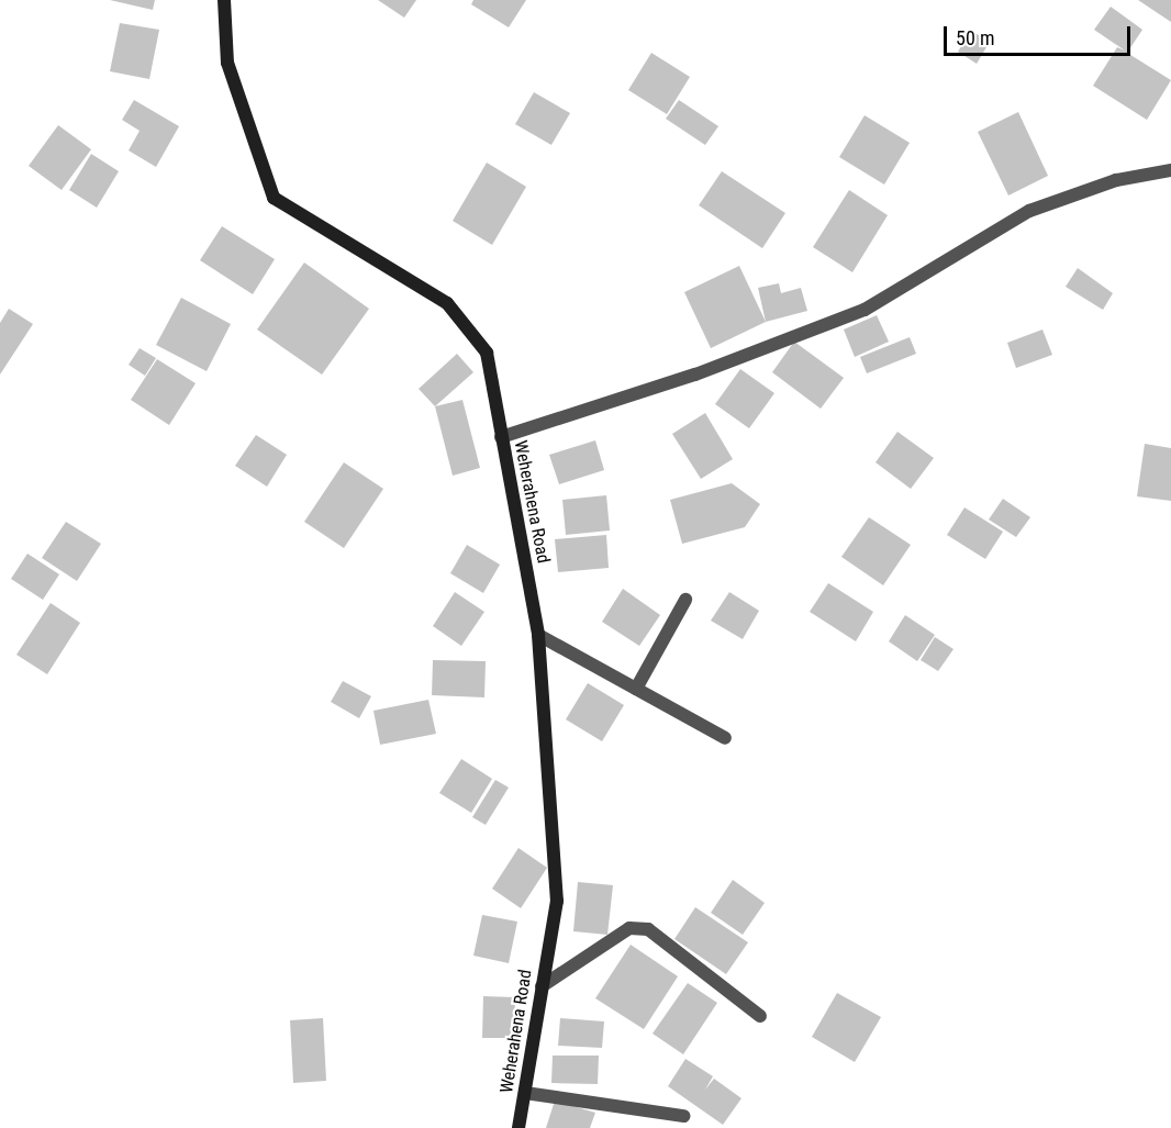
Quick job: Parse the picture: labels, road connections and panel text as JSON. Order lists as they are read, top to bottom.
{
  "streets": {
    "main road": ["Weherahena Road"]
  },
  "scale_bar": "50 m"
}
